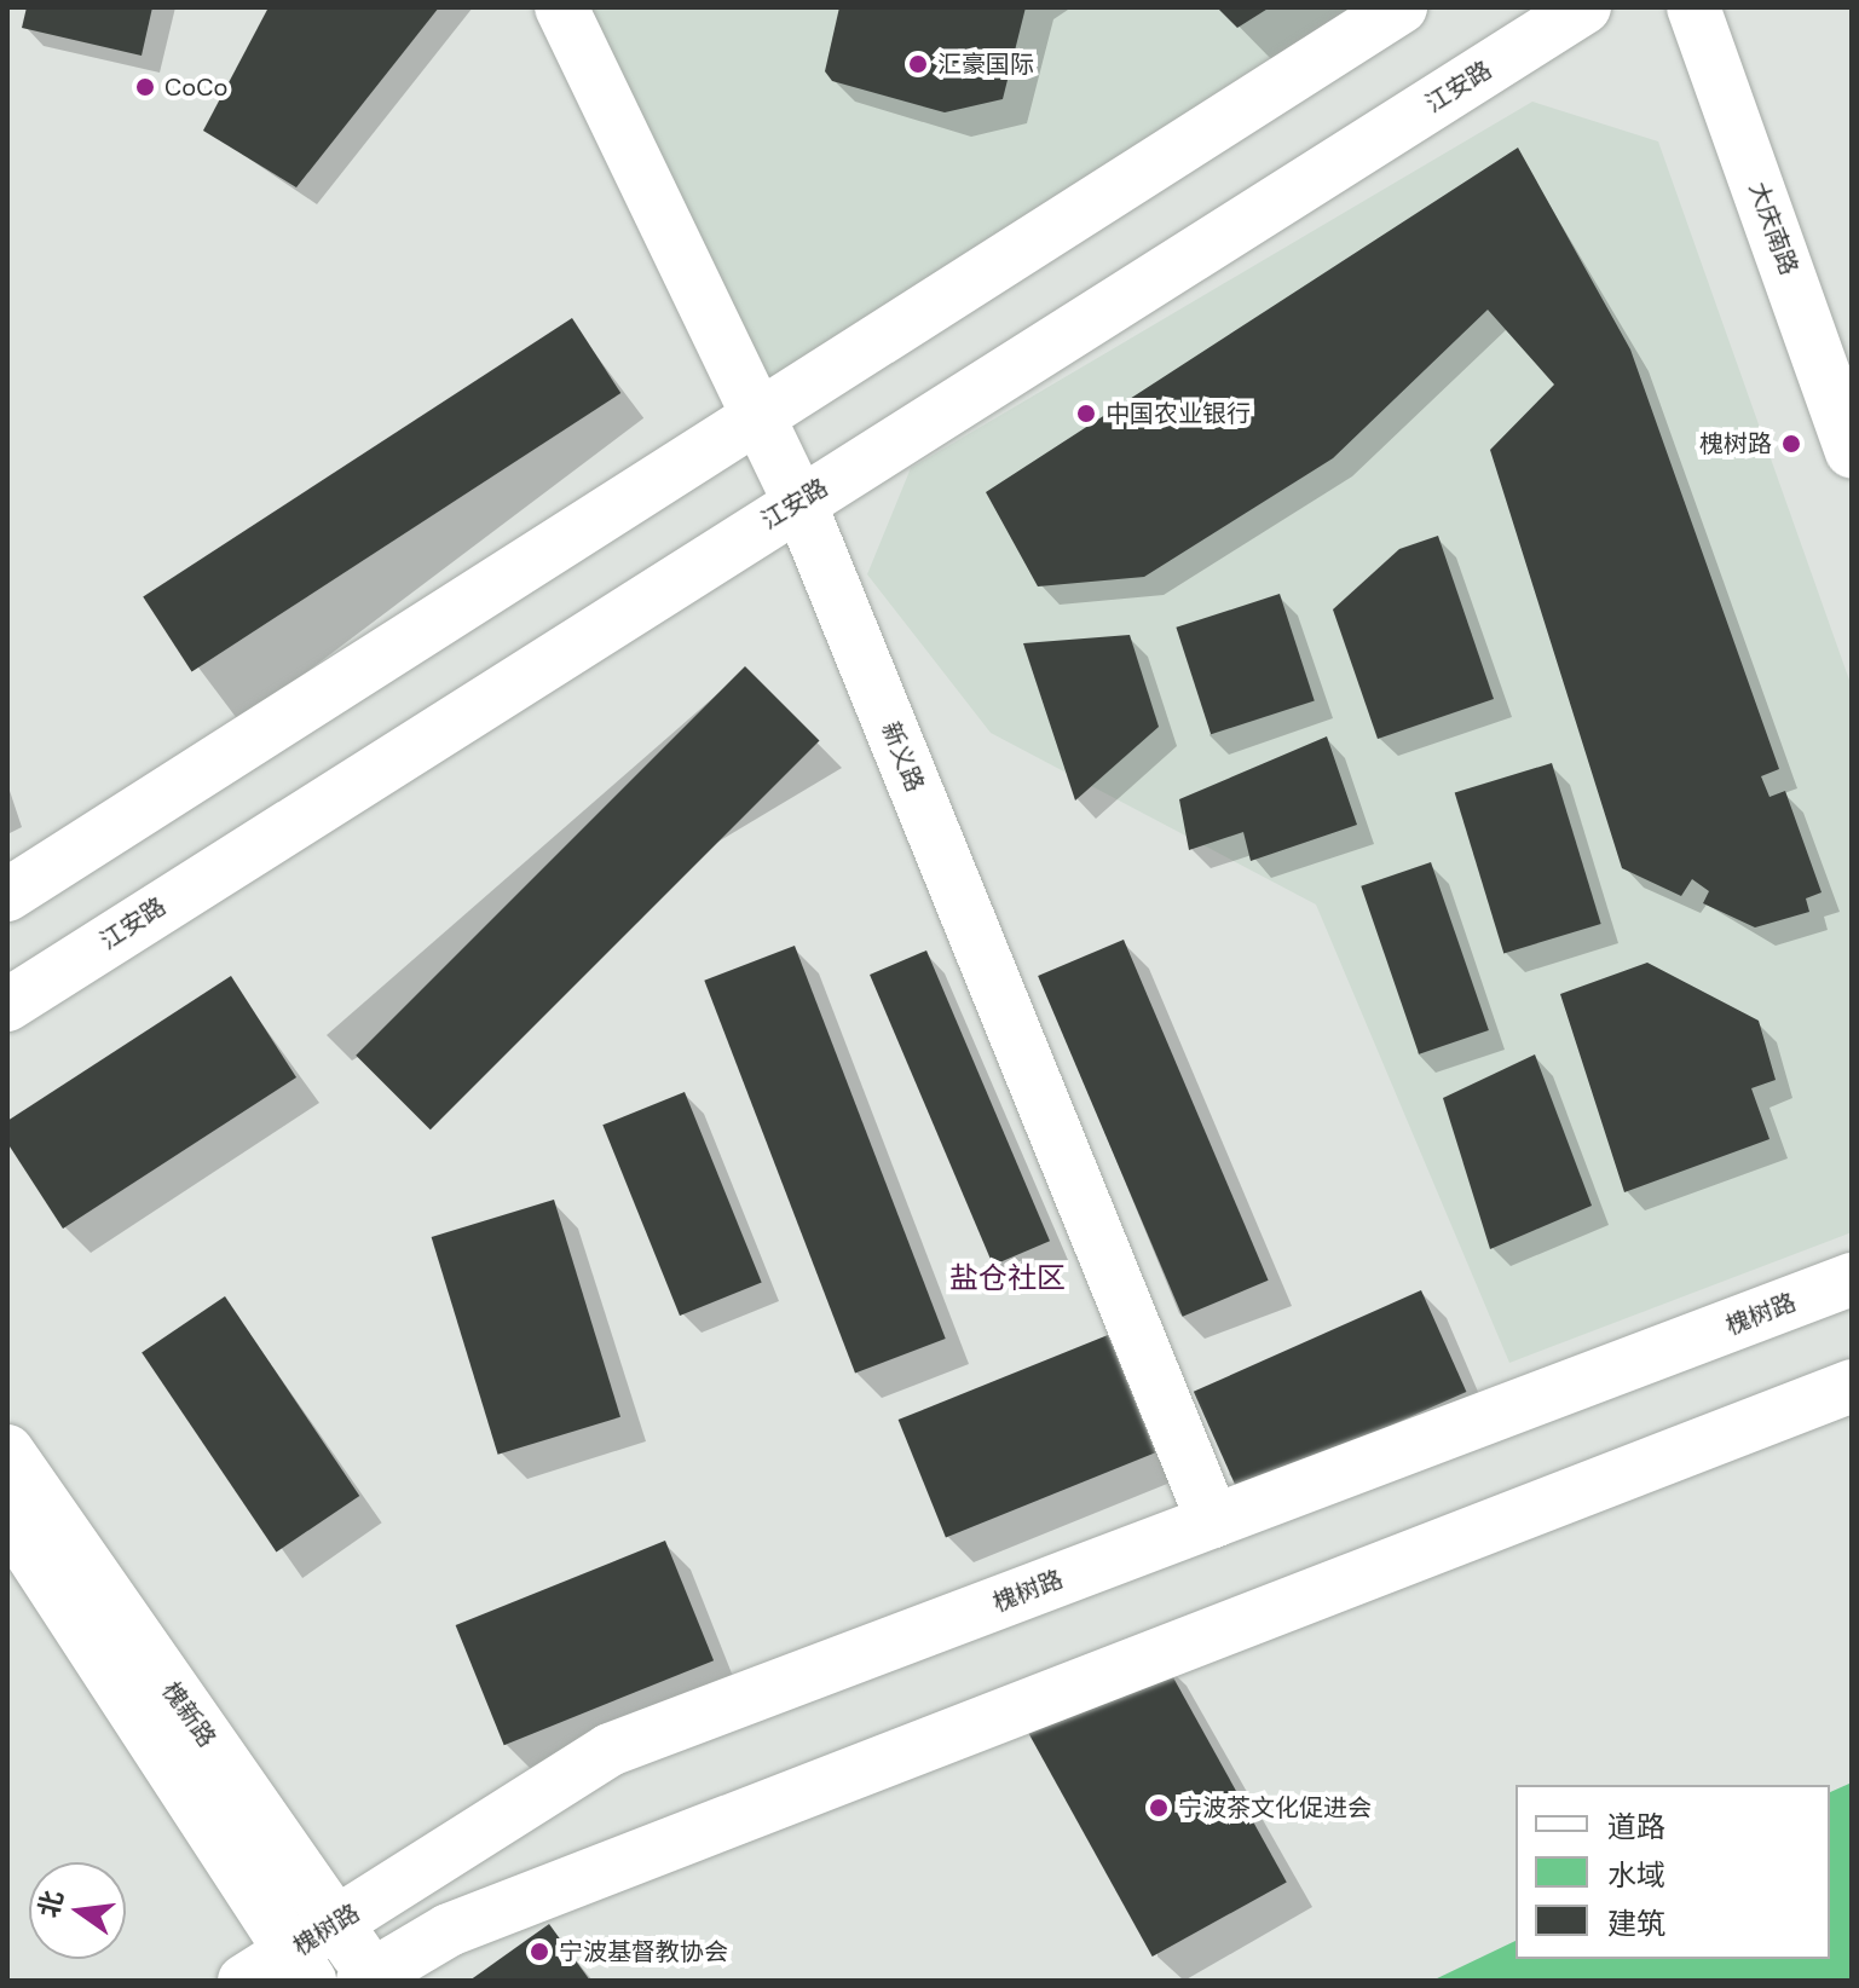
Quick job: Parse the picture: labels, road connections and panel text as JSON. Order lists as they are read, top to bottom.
{
  "streets": {
    "street": [
      "江安路",
      "大庆南路",
      "新义路",
      "槐树路",
      "槐新路"
    ]
  },
  "crossings": [
    ["江安路", "新义路"],
    ["新义路", "槐树路"],
    ["槐树路", "槐新路"]
  ],
  "districts": ["盐仓社区"],
  "places": [
    "汇豪国际",
    "CoCo",
    "中国农业银行",
    "槐树路",
    "宁波茶文化促进会",
    "宁波基督教协会"
  ],
  "legend": ["道路", "水域", "建筑"],
  "north": "left"
}
